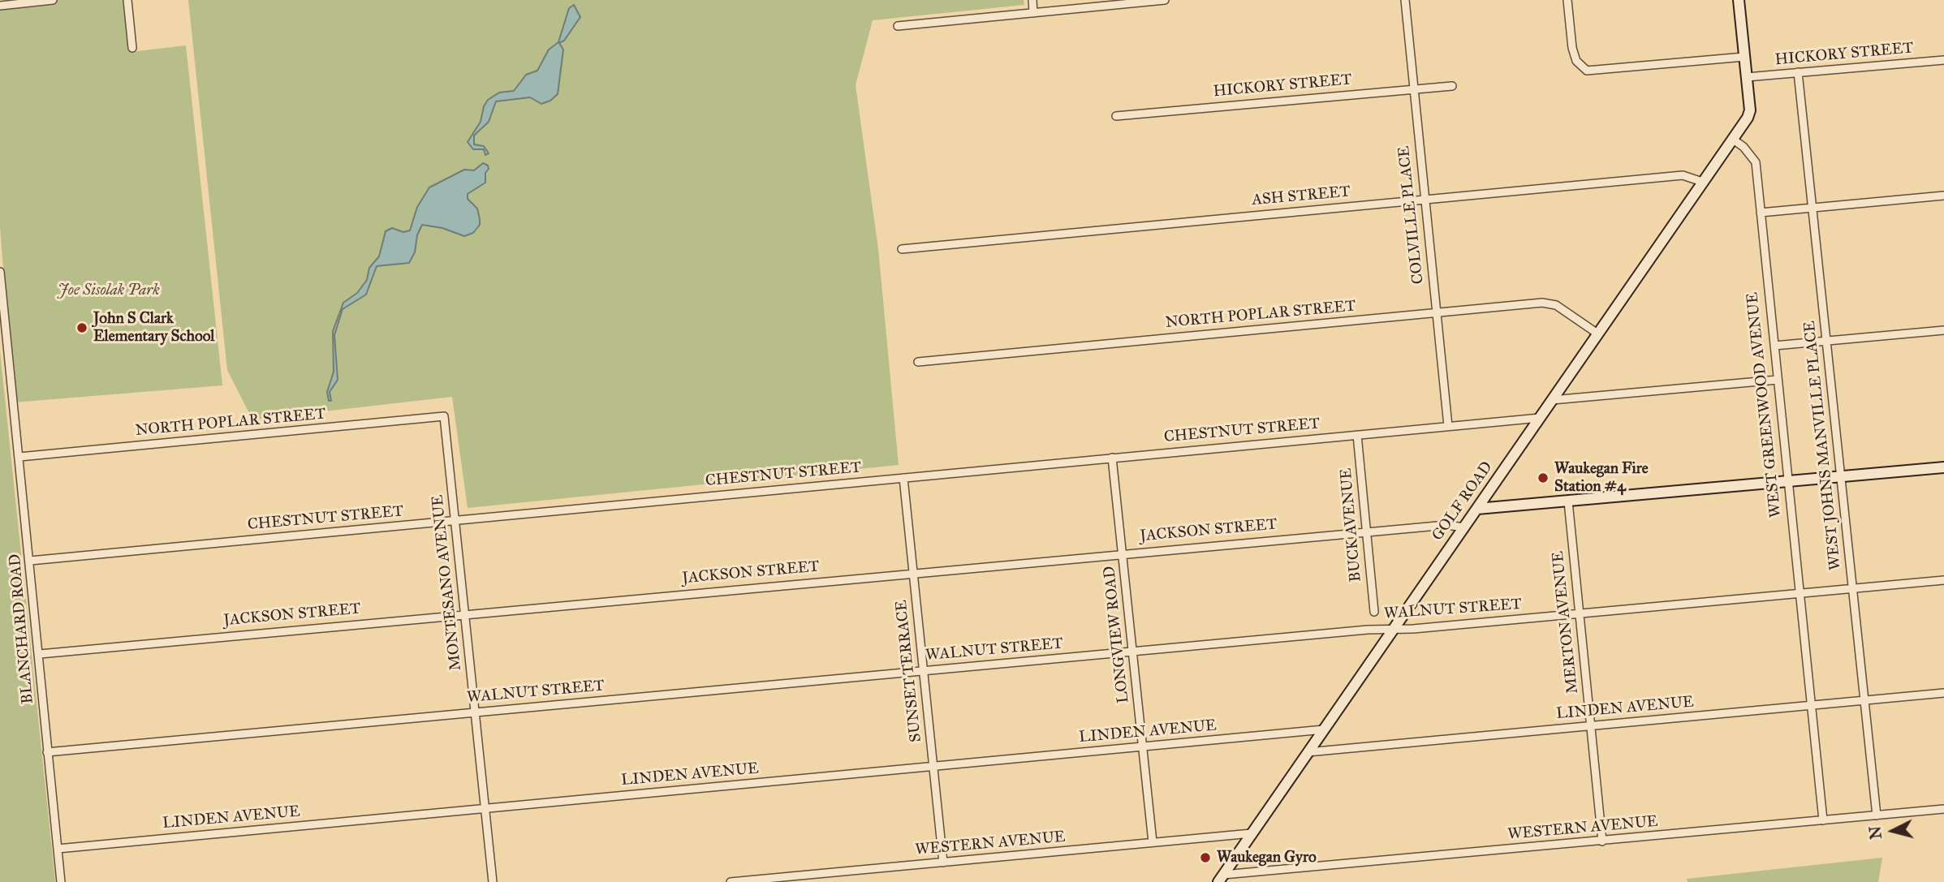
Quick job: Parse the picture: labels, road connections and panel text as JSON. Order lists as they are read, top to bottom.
{
  "streets": {
    "street": [
      "HICKORY STREET",
      "ASH STREET",
      "COLVILLE PLACE",
      "NORTH POPLAR STREET",
      "WEST GREENWOOD AVENUE",
      "CHESTNUT STREET",
      "WEST JOHNS MANVILLE PLACE",
      "GOLF ROAD",
      "BUCK AVENUE",
      "JACKSON STREET",
      "MONTESANO AVENUE",
      "WALNUT STREET",
      "MERTON AVENUE",
      "BLANCHARD ROAD",
      "LONGVIEW ROAD",
      "SUNSET TERRACE",
      "LINDEN AVENUE",
      "WESTERN AVENUE"
    ]
  },
  "crossings": [
    ["HICKORY STREET", "COLVILLE PLACE"],
    ["HICKORY STREET", "WEST JOHNS MANVILLE PLACE"],
    ["ASH STREET", "COLVILLE PLACE"],
    ["ASH STREET", "GOLF ROAD"],
    ["COLVILLE PLACE", "NORTH POPLAR STREET"],
    ["COLVILLE PLACE", "CHESTNUT STREET"],
    ["NORTH POPLAR STREET", "GOLF ROAD"],
    ["NORTH POPLAR STREET", "MONTESANO AVENUE"],
    ["NORTH POPLAR STREET", "BLANCHARD ROAD"],
    ["WEST GREENWOOD AVENUE", "GOLF ROAD"],
    ["WEST GREENWOOD AVENUE", "WALNUT STREET"],
    ["WEST GREENWOOD AVENUE", "LINDEN AVENUE"],
    ["WEST GREENWOOD AVENUE", "WESTERN AVENUE"],
    ["CHESTNUT STREET", "GOLF ROAD"],
    ["CHESTNUT STREET", "BUCK AVENUE"],
    ["CHESTNUT STREET", "MONTESANO AVENUE"],
    ["CHESTNUT STREET", "BLANCHARD ROAD"],
    ["CHESTNUT STREET", "LONGVIEW ROAD"],
    ["CHESTNUT STREET", "SUNSET TERRACE"],
    ["WEST JOHNS MANVILLE PLACE", "WALNUT STREET"],
    ["WEST JOHNS MANVILLE PLACE", "LINDEN AVENUE"],
    ["WEST JOHNS MANVILLE PLACE", "WESTERN AVENUE"],
    ["GOLF ROAD", "JACKSON STREET"],
    ["GOLF ROAD", "WALNUT STREET"],
    ["GOLF ROAD", "LINDEN AVENUE"],
    ["GOLF ROAD", "WESTERN AVENUE"],
    ["BUCK AVENUE", "JACKSON STREET"],
    ["JACKSON STREET", "MONTESANO AVENUE"],
    ["JACKSON STREET", "BLANCHARD ROAD"],
    ["JACKSON STREET", "LONGVIEW ROAD"],
    ["JACKSON STREET", "SUNSET TERRACE"],
    ["MONTESANO AVENUE", "WALNUT STREET"],
    ["MONTESANO AVENUE", "LINDEN AVENUE"],
    ["WALNUT STREET", "MERTON AVENUE"],
    ["WALNUT STREET", "BLANCHARD ROAD"],
    ["WALNUT STREET", "LONGVIEW ROAD"],
    ["WALNUT STREET", "SUNSET TERRACE"],
    ["MERTON AVENUE", "LINDEN AVENUE"],
    ["MERTON AVENUE", "WESTERN AVENUE"],
    ["BLANCHARD ROAD", "LINDEN AVENUE"],
    ["LONGVIEW ROAD", "LINDEN AVENUE"],
    ["LONGVIEW ROAD", "WESTERN AVENUE"],
    ["SUNSET TERRACE", "LINDEN AVENUE"],
    ["SUNSET TERRACE", "WESTERN AVENUE"]
  ],
  "parks": ["Joe Sisolak Park"],
  "places": ["John S Clark Elementary School", "Waukegan Fire Station #4", "Waukegan Gyro"],
  "north": "left"
}
